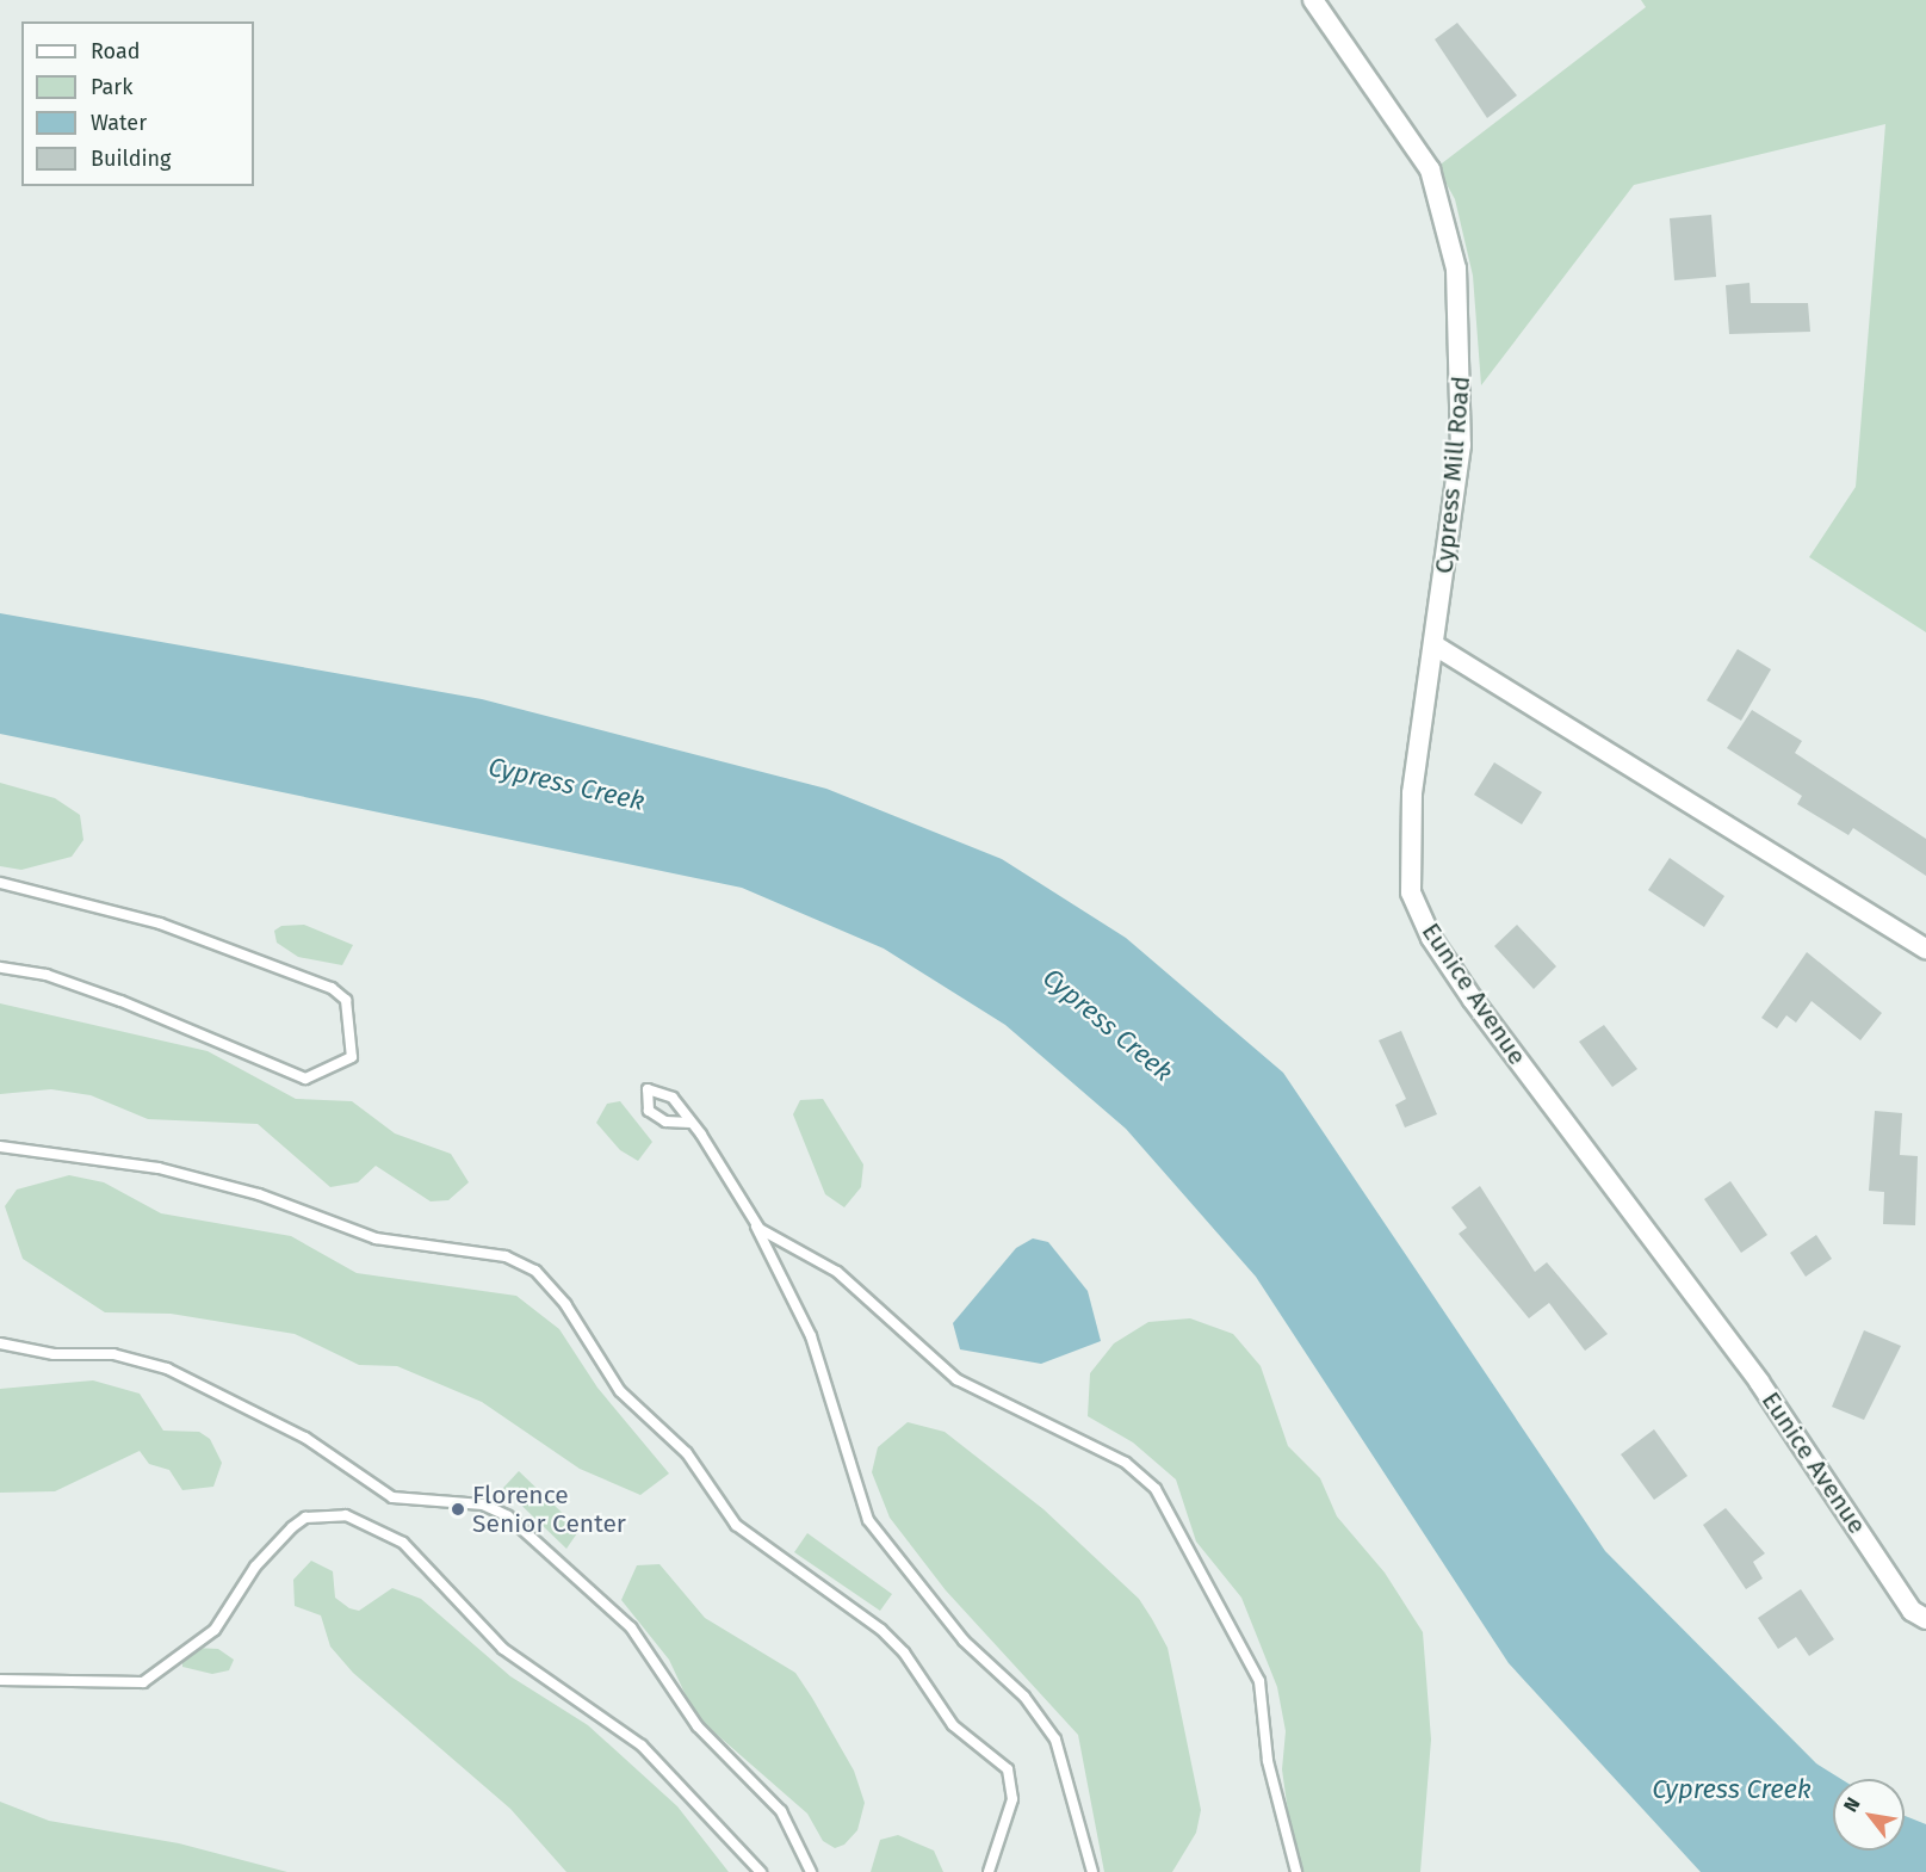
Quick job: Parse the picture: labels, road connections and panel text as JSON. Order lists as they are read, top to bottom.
{
  "streets": {
    "street": ["Cypress Mill Road", "Eunice Avenue"]
  },
  "crossings": [
    ["Cypress Mill Road", "Eunice Avenue"]
  ],
  "water": ["Cypress Creek"],
  "places": ["Florence Senior Center"],
  "legend": [
    "Road",
    "Park",
    "Water",
    "Building"
  ],
  "north": "top left"
}
